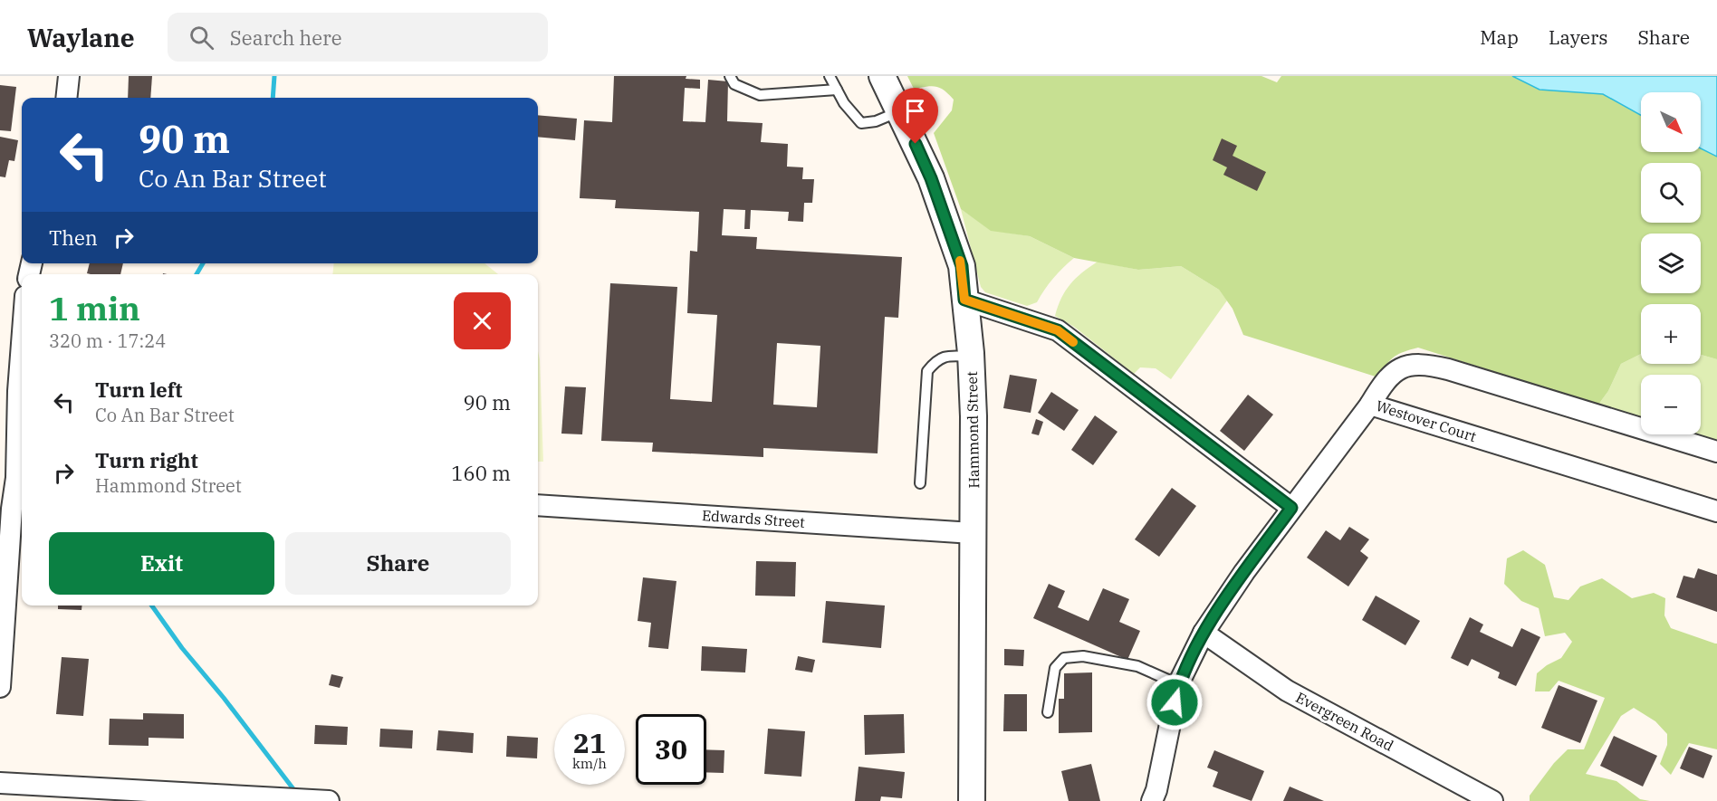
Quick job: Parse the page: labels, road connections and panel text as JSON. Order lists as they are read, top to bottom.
{
  "streets": {
    "street": [
      "Westover Court",
      "Hammond Street",
      "Edwards Street",
      "Evergreen Road"
    ]
  },
  "crossings": [
    ["Hammond Street", "Edwards Street"]
  ],
  "north": "bottom right",
  "page": {
    "header": "Waylane",
    "search": "Search here",
    "nav": ["Map", "Layers", "Share"],
    "map_buttons": ["+", "−"],
    "turn": ["90 m", "Co An Bar Street"],
    "then": "Then",
    "heading": ["1 min", "320 m · 17:24"],
    "list": [
      {
        "name": "Turn left",
        "note": "Co An Bar Street",
        "value": "90 m"
      },
      {
        "name": "Turn right",
        "note": "Hammond Street",
        "value": "160 m"
      }
    ],
    "buttons": ["Exit", "Share"],
    "speed": "21 km/h",
    "limit": "30"
  }
}
